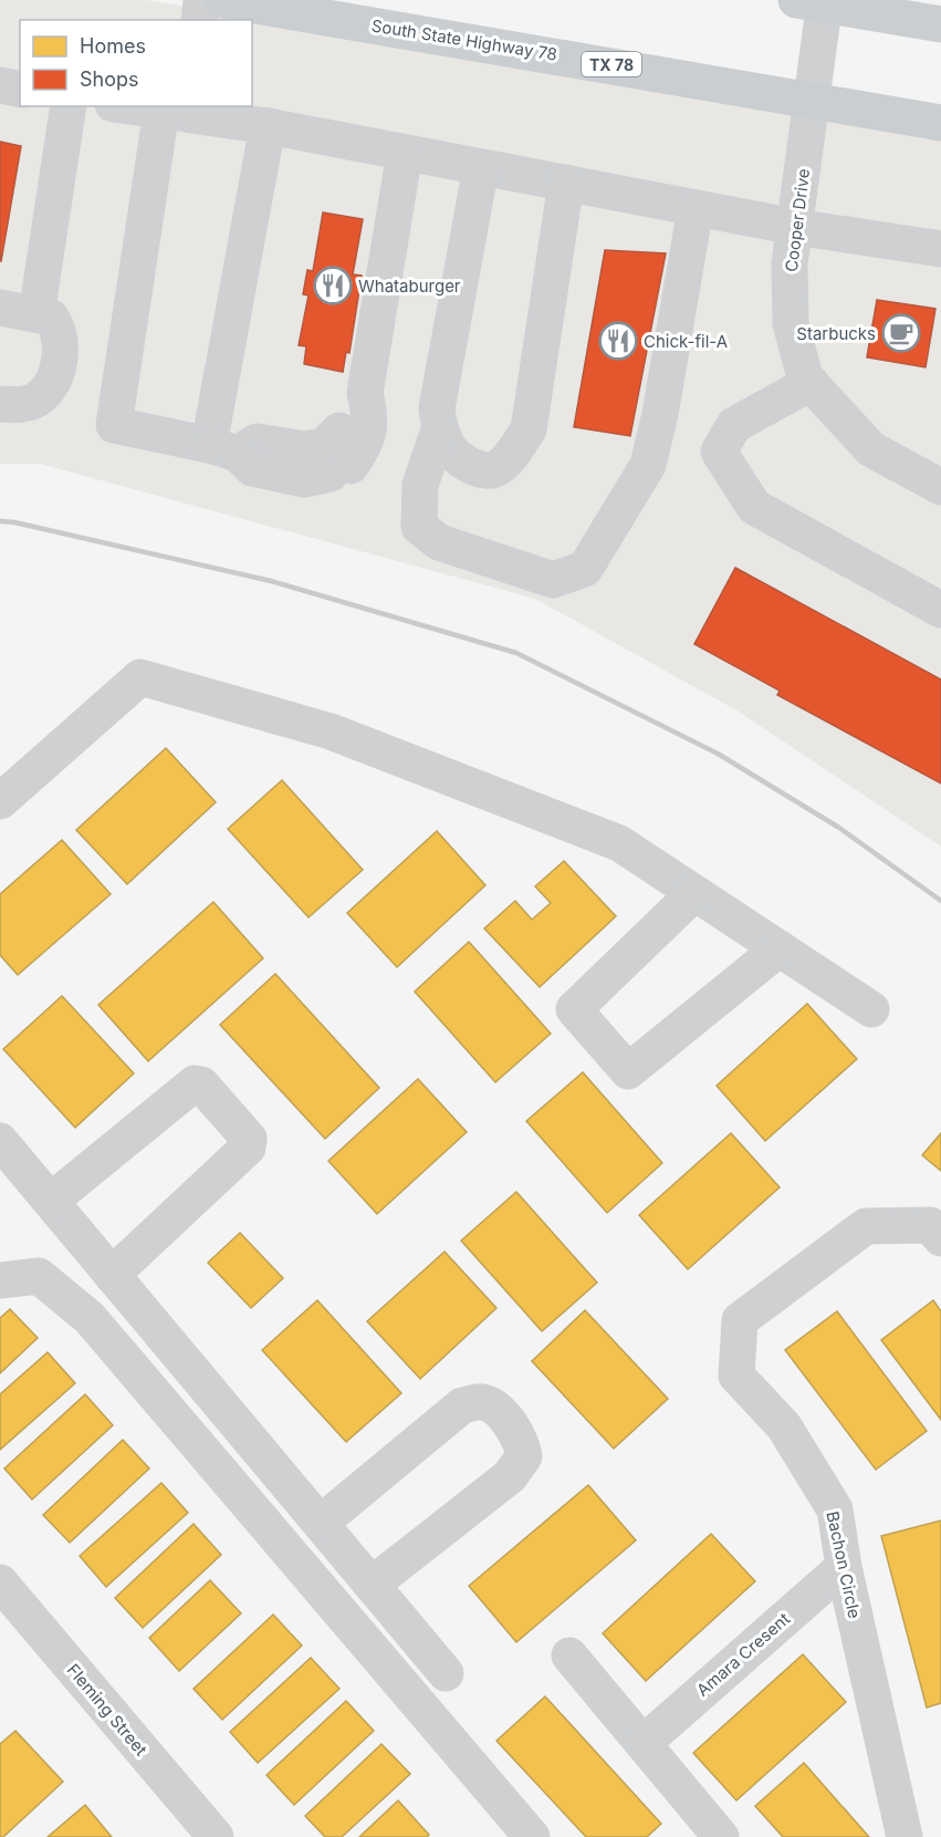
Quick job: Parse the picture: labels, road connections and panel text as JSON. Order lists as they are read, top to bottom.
{
  "streets": {
    "main road": ["South State Highway 78", "TX 78"],
    "street": [
      "Cooper Drive",
      "Bachon Circle",
      "Amara Cresent",
      "Fleming Street"
    ]
  },
  "crossings": [
    ["South State Highway 78", "Cooper Drive"],
    ["Bachon Circle", "Amara Cresent"]
  ],
  "places": {
    "restaurant": ["Whataburger", "Chick-fil-A"],
    "cafe": ["Starbucks"]
  },
  "legend": ["Homes", "Shops"]
}
